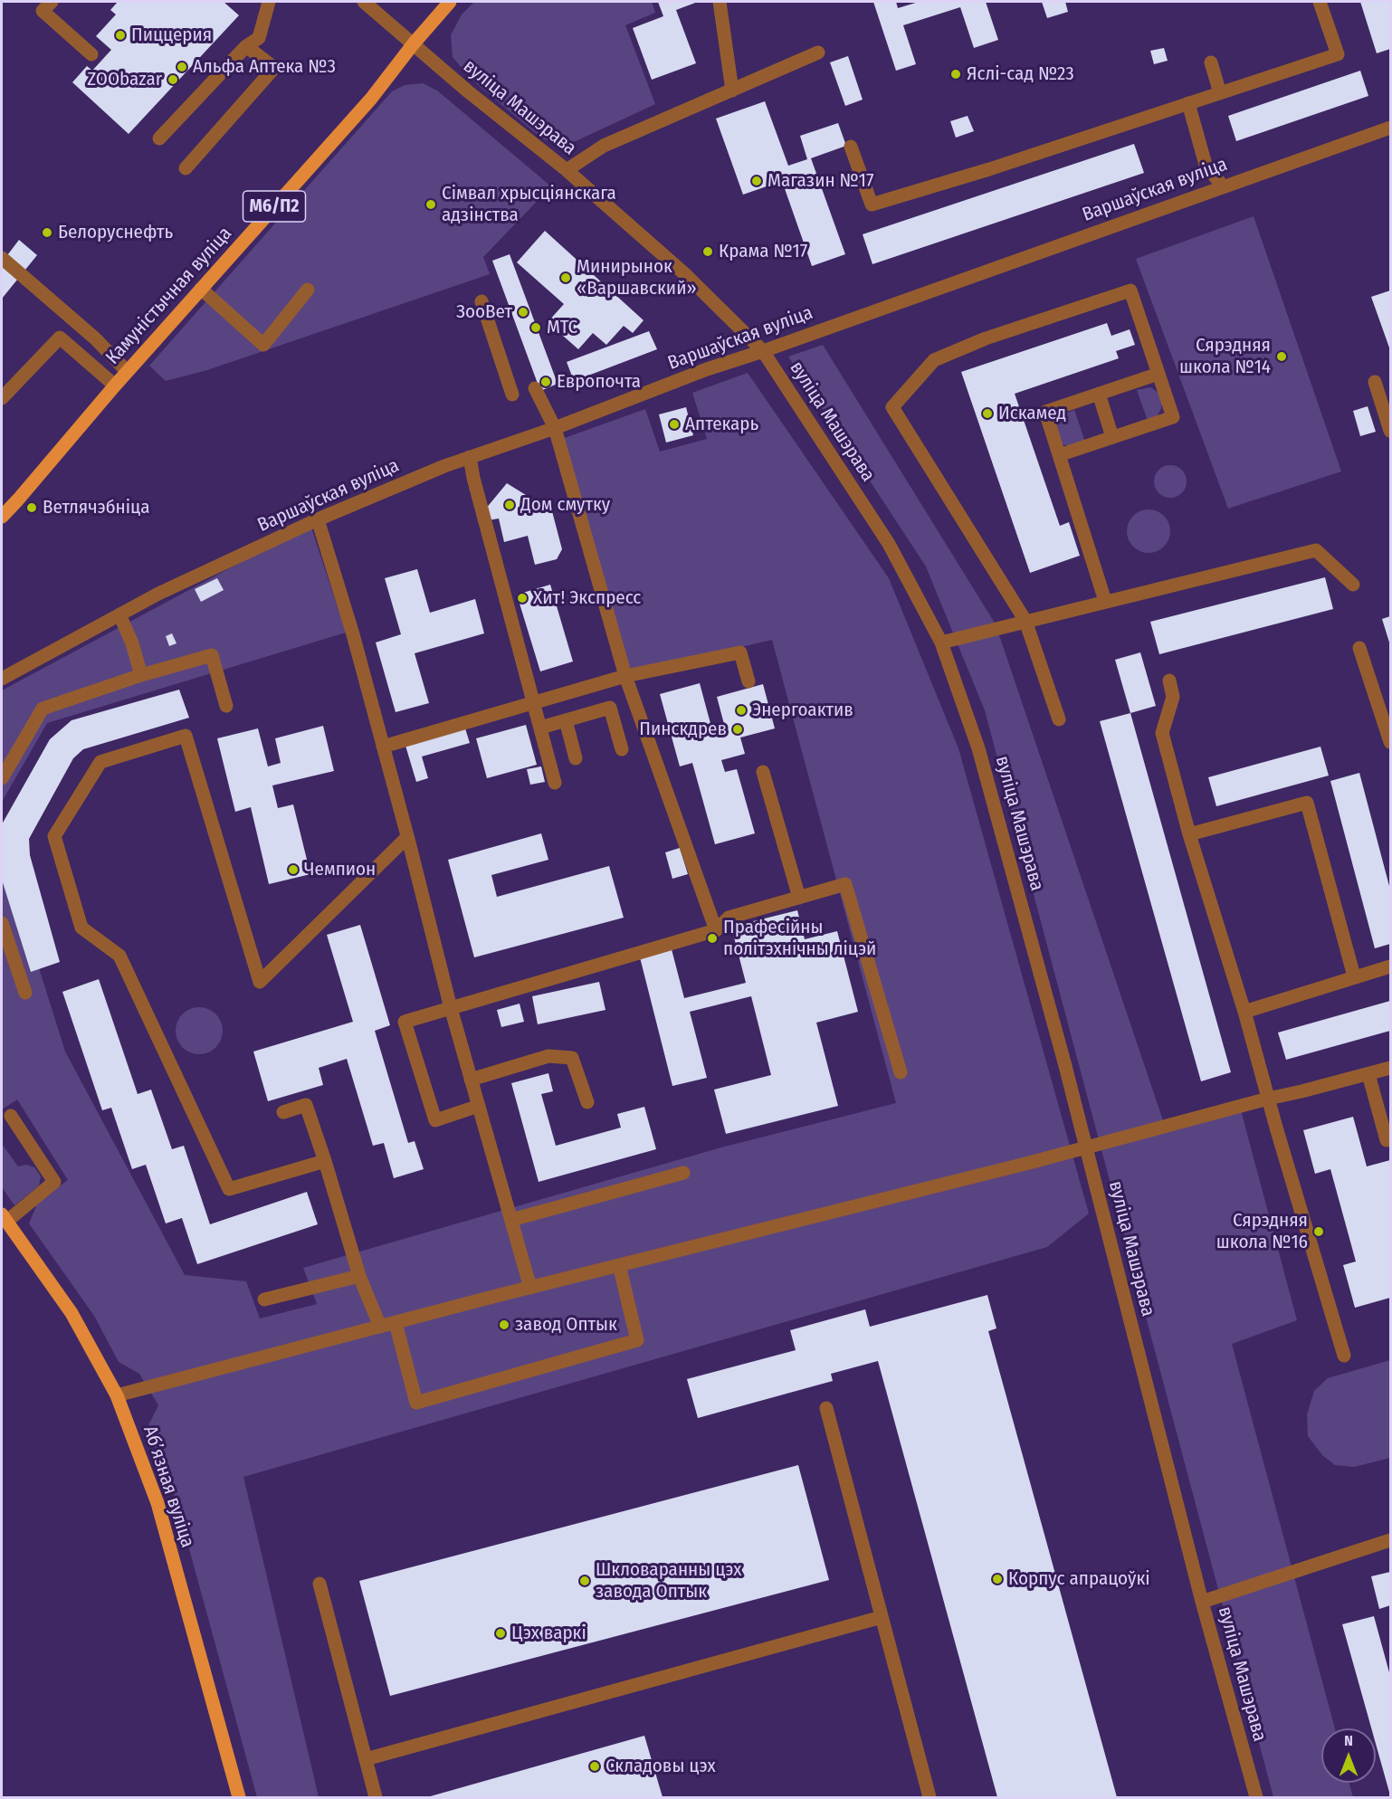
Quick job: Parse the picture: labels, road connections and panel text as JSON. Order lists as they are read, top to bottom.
{
  "streets": {
    "main road": ["М6/П2", "Камуністычная вуліца", "Абʼязная вуліца"],
    "street": ["вуліца Машэрава", "Варшаўская вуліца"]
  },
  "crossings": [
    ["вуліца Машэрава", "Варшаўская вуліца"],
    ["вуліца Машэрава", "Камуністычная вуліца"]
  ],
  "places": [
    "Пиццерия",
    "Альфа Аптека №3",
    "Яслі-сад №23",
    "ZOObazar",
    "Магазин №17",
    "Сімвал хрысціянскага адзінства",
    "Белоруснефть",
    "Крама №17",
    "Минирынок «Варшавский»",
    "ЗооВет",
    "МТС",
    "Сярэдняя школа №14",
    "Европочта",
    "Искамед",
    "Аптекарь",
    "Дом смутку",
    "Ветлячэбніца",
    "Хит! Экспресс",
    "Энергоактив",
    "Пинскдрев",
    "Чемпион",
    "Прафесійны політэхнічны ліцэй",
    "Сярэдняя школа №16",
    "завод Оптык",
    "Корпус апрацоўкі",
    "Шкловаранны цэх завода Оптык",
    "Цэх варкі",
    "Складовы цэх"
  ],
  "north": "top"
}
